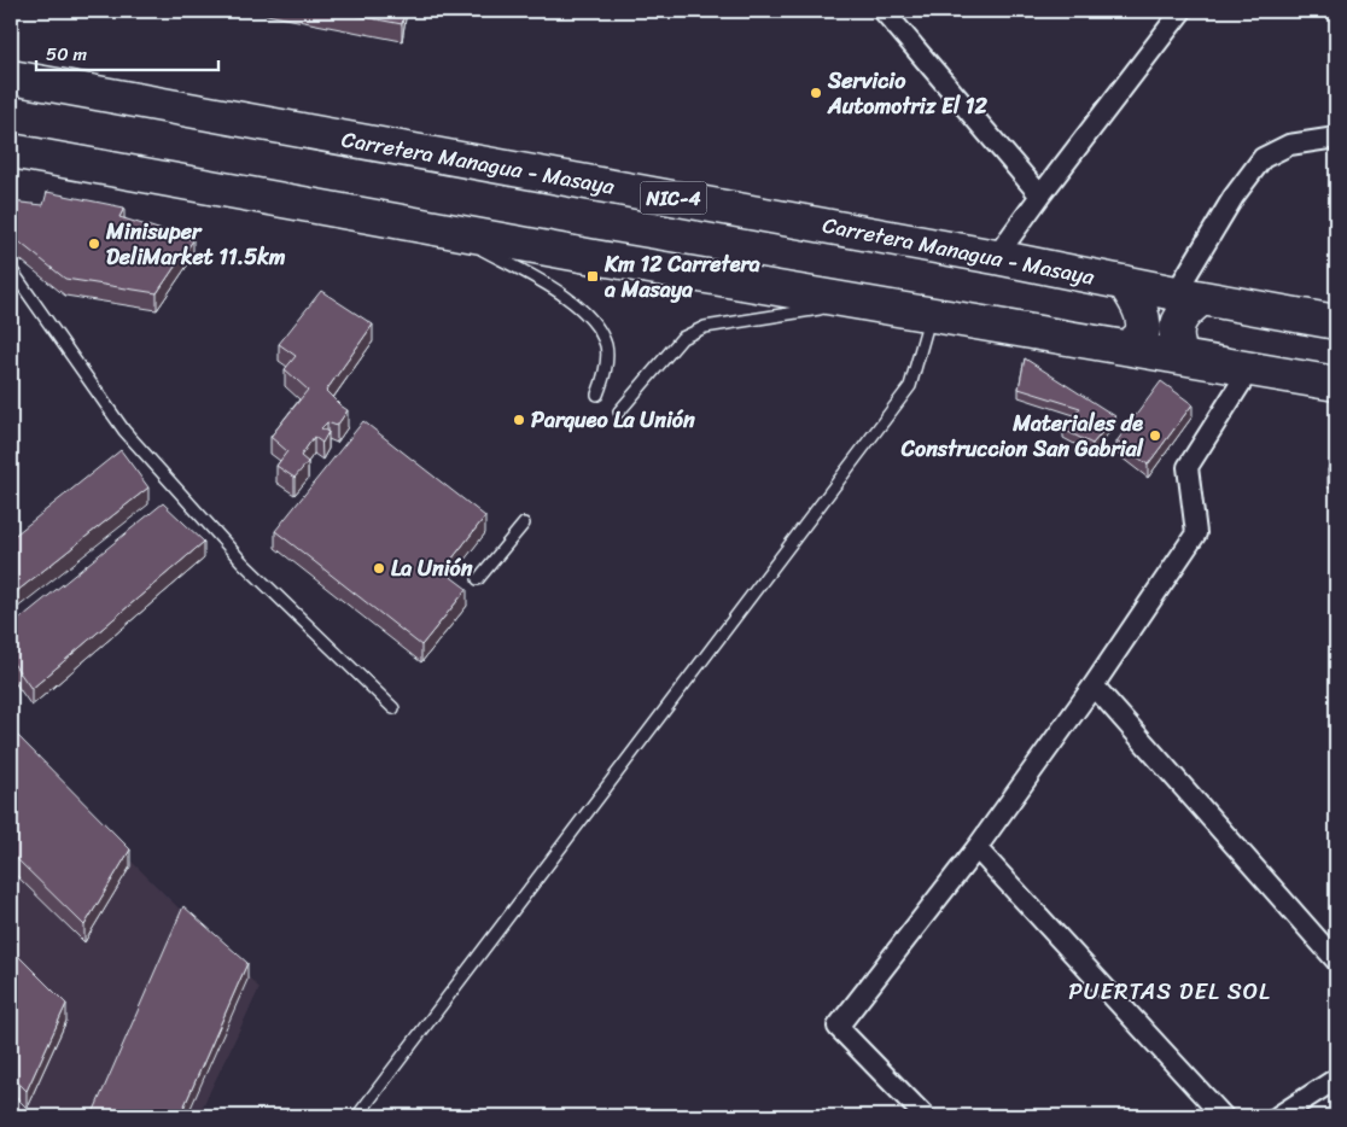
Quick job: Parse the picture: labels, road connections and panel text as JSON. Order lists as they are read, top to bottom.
{
  "streets": {
    "highway": ["Carretera Managua - Masaya", "NIC-4"]
  },
  "districts": ["PUERTAS DEL SOL"],
  "places": {
    "other": [
      "Servicio Automotriz El 12",
      "Minisuper DeliMarket 11.5km",
      "Parqueo La Unión",
      "Materiales de Construccion San Gabrial",
      "La Unión"
    ],
    "transit": ["Km 12 Carretera a Masaya"]
  },
  "scale_bar": "50 m"
}
